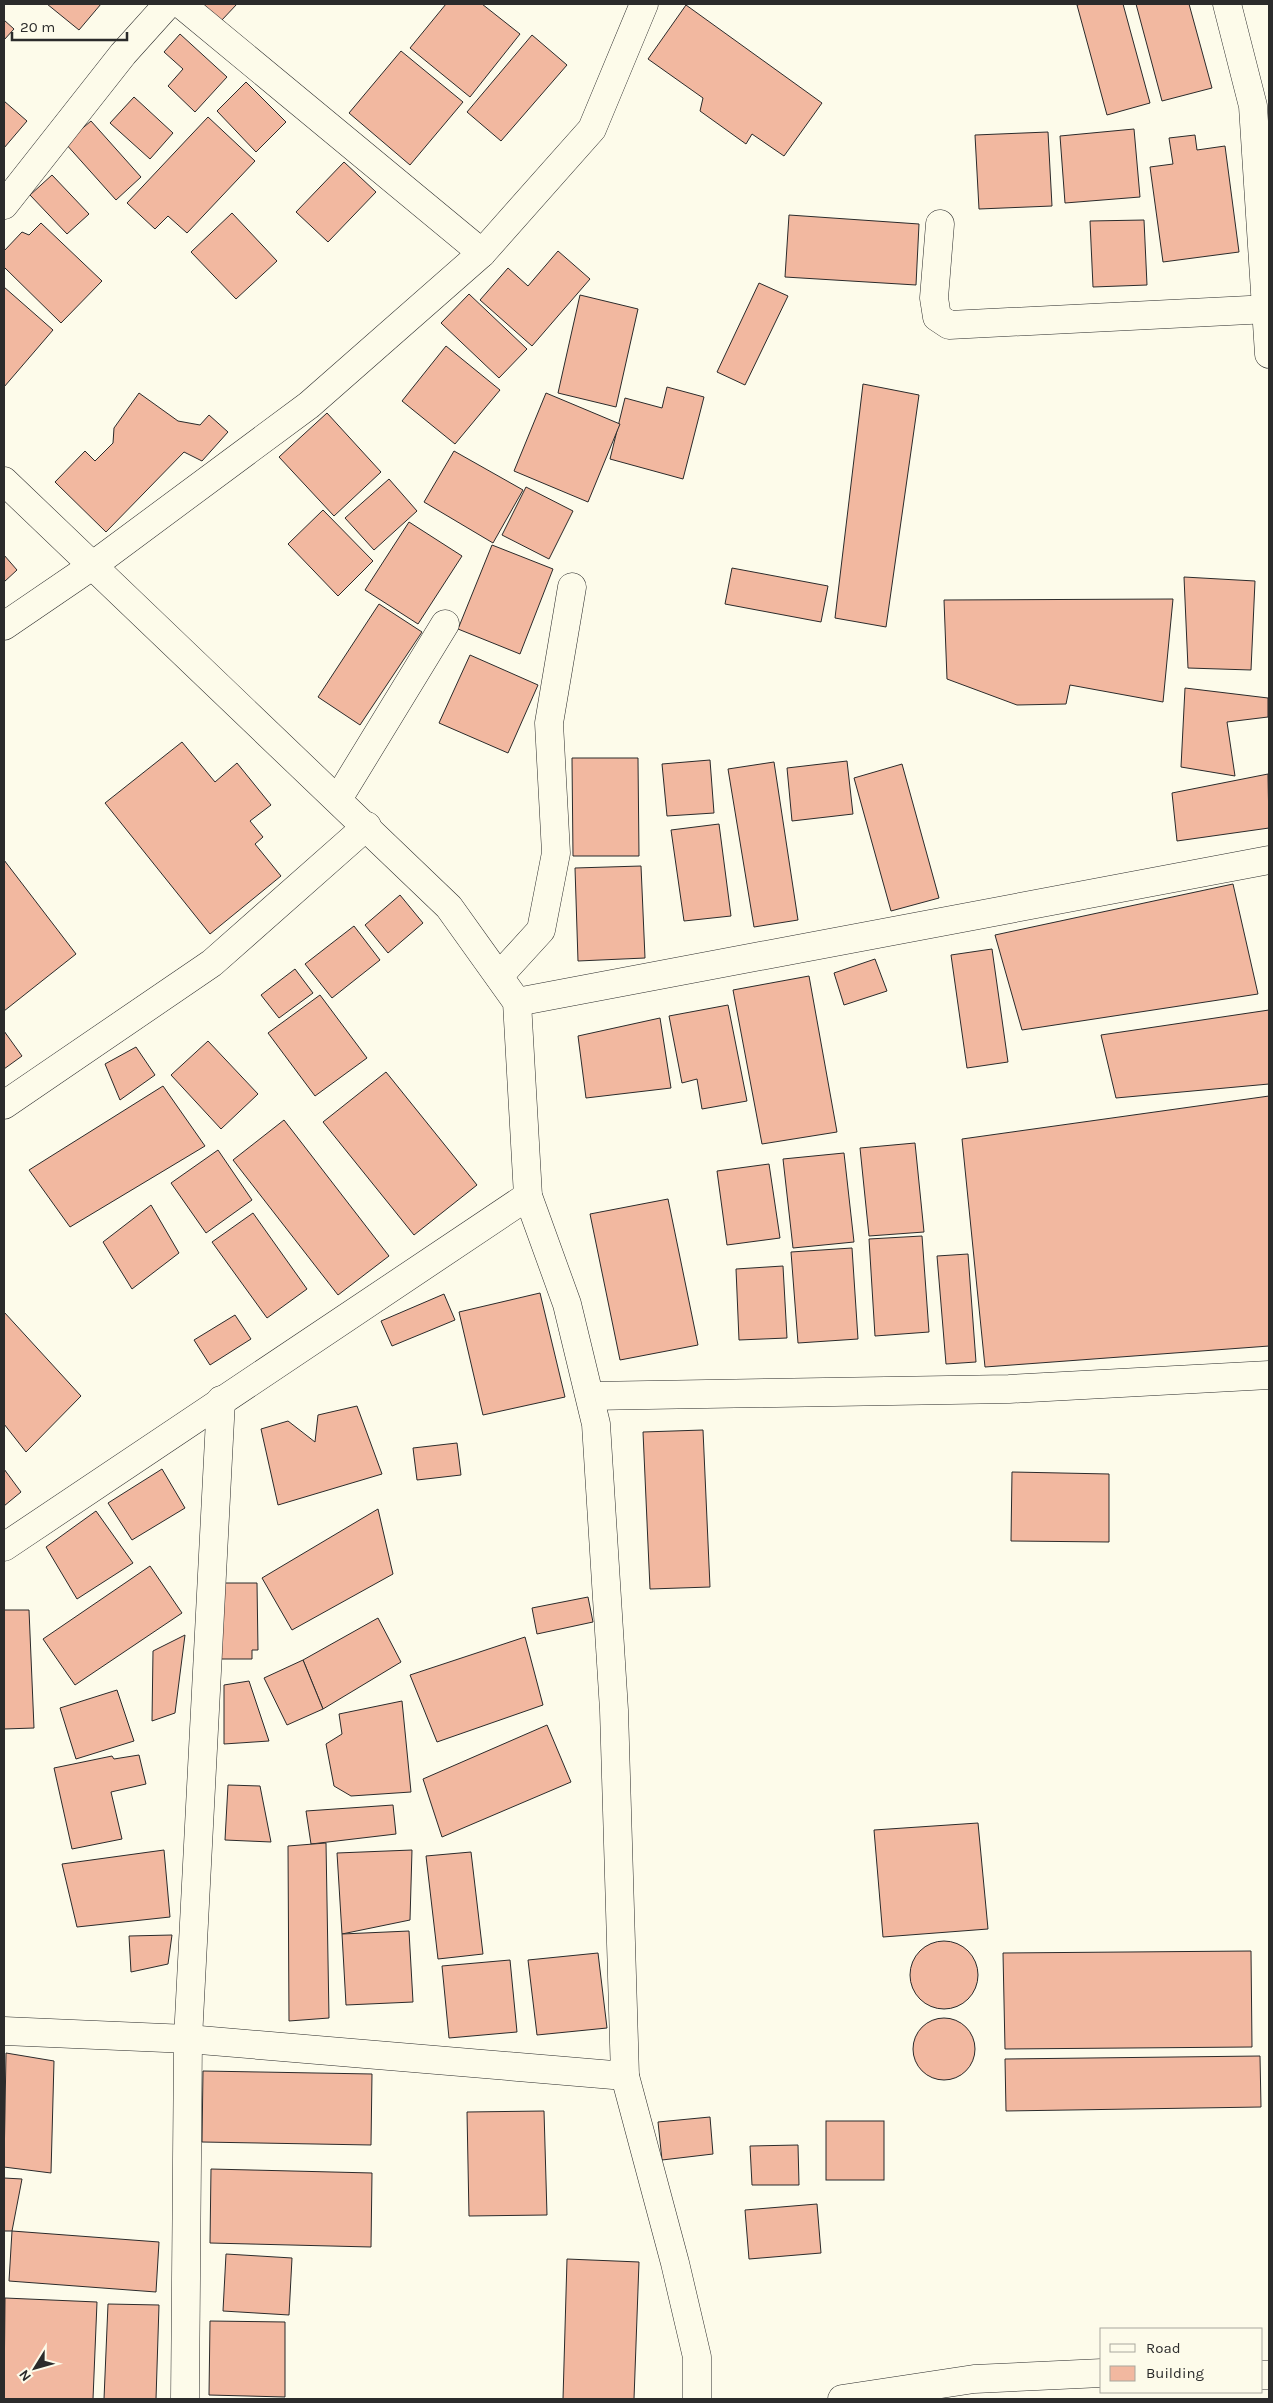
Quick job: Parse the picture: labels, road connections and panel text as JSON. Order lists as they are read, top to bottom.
{
  "legend": ["Road", "Building"],
  "scale_bar": "20 m",
  "north": "bottom left"
}
